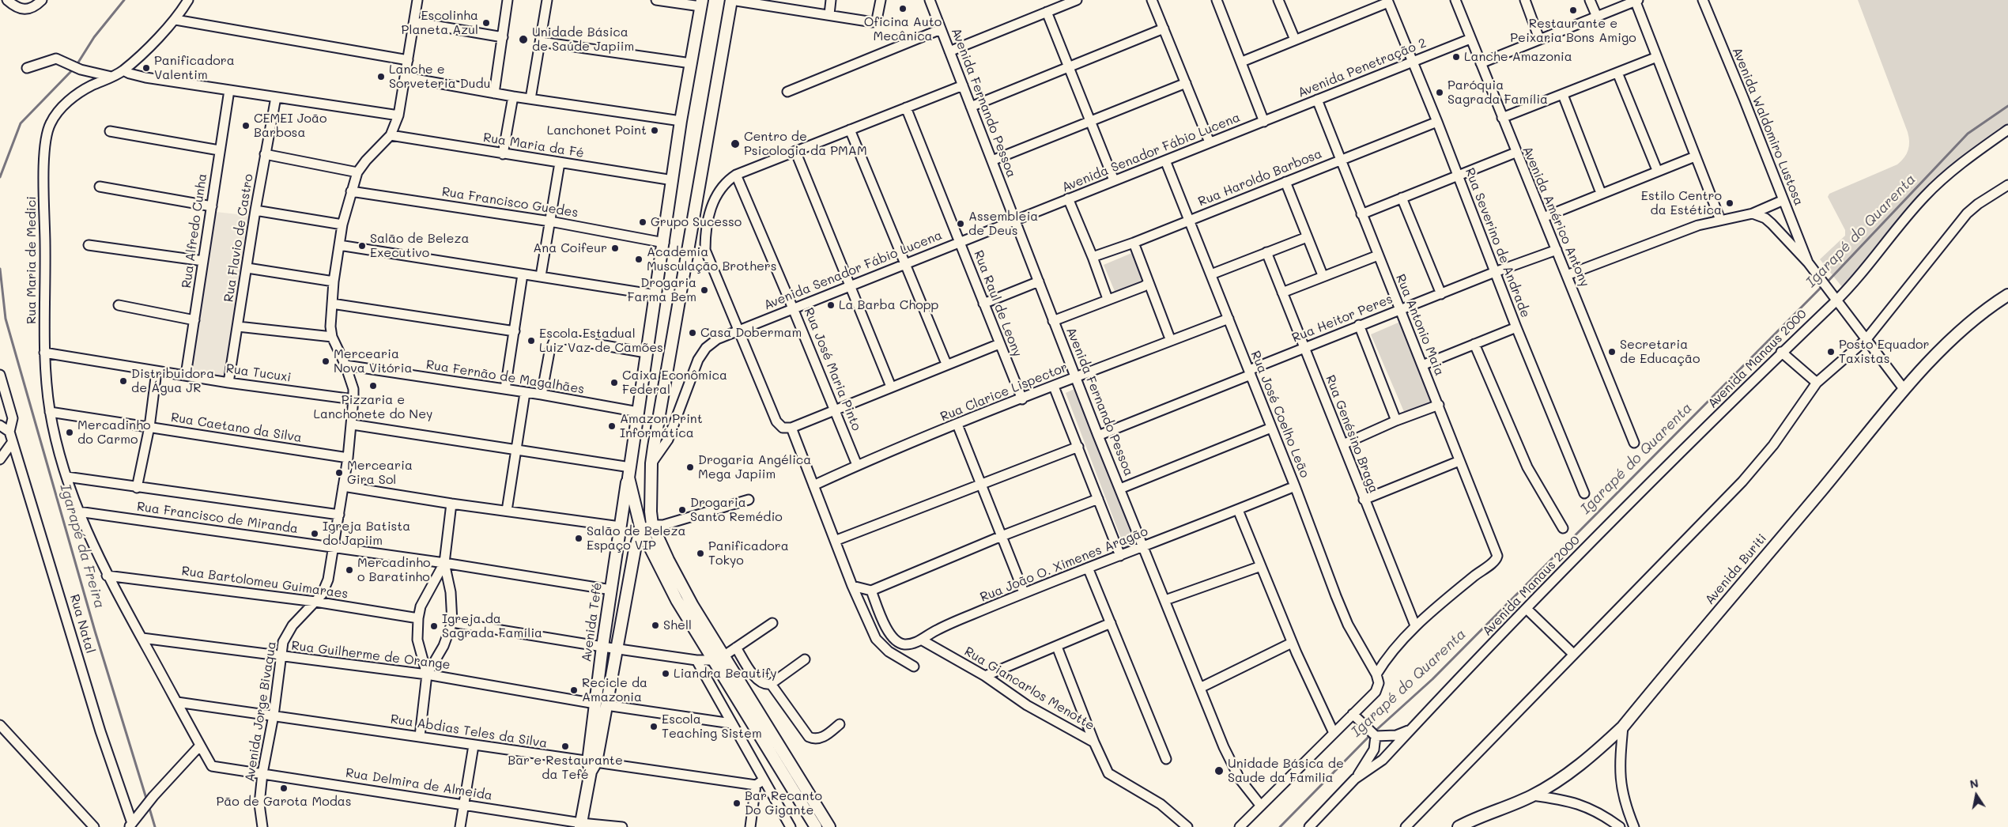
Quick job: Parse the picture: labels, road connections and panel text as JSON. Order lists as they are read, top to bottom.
{
  "streets": {
    "main road": ["Avenida Buriti", "Avenida Tefé"],
    "street": [
      "Avenida Penetração 2",
      "Avenida Fernando Pessoa",
      "Avenida Waldomiro Lustosa",
      "Rua Maria da Fé",
      "Avenida Senador Fábio Lucena",
      "Rua Haroldo Barbosa",
      "Rua Francisco Guedes",
      "Avenida Américo Antony",
      "Rua Alfredo Cunha",
      "Rua Flavio de Castro",
      "Rua Severino de Andrade",
      "Rua Maria de Medici",
      "Rua Raul de Leony",
      "Rua Heitor Peres",
      "Rua Antonio Maia",
      "Avenida Manaus 2000",
      "Rua José Maria Pinto",
      "Rua Tucuxi",
      "Rua Fernão de Magalhães",
      "Rua Clarice Lispector",
      "Rua José Coelho Leão",
      "Rua Caetano da Silva",
      "Rua Genésino Braga",
      "Rua Francisco de Miranda",
      "Rua João O. Ximenes Aragão",
      "Rua Bartolomeu Guimaraes",
      "Rua Natal",
      "Rua Guilherme de Orange",
      "Rua Giancarlos Menotte",
      "Avenida Jorge Bivaqua",
      "Rua Abdias Teles da Silva",
      "Rua Delmira de Almeida"
    ]
  },
  "crossings": [
    ["Avenida Penetração 2", "Avenida Senador Fábio Lucena"],
    ["Avenida Penetração 2", "Avenida Américo Antony"],
    ["Avenida Penetração 2", "Rua Severino de Andrade"],
    ["Avenida Penetração 2", "Rua Antonio Maia"],
    ["Avenida Fernando Pessoa", "Avenida Senador Fábio Lucena"],
    ["Avenida Fernando Pessoa", "Rua Heitor Peres"],
    ["Avenida Fernando Pessoa", "Rua Clarice Lispector"],
    ["Avenida Fernando Pessoa", "Rua João O. Ximenes Aragão"],
    ["Avenida Waldomiro Lustosa", "Avenida Manaus 2000"],
    ["Avenida Waldomiro Lustosa", "Avenida Buriti"],
    ["Rua Maria da Fé", "Avenida Tefé"],
    ["Rua Maria da Fé", "Avenida Jorge Bivaqua"],
    ["Avenida Senador Fábio Lucena", "Rua Raul de Leony"],
    ["Avenida Senador Fábio Lucena", "Rua José Maria Pinto"],
    ["Avenida Senador Fábio Lucena", "Rua José Coelho Leão"],
    ["Rua Haroldo Barbosa", "Rua Severino de Andrade"],
    ["Rua Haroldo Barbosa", "Rua Antonio Maia"],
    ["Rua Haroldo Barbosa", "Rua José Coelho Leão"],
    ["Rua Francisco Guedes", "Avenida Tefé"],
    ["Rua Francisco Guedes", "Avenida Jorge Bivaqua"],
    ["Avenida Américo Antony", "Rua Heitor Peres"],
    ["Rua Alfredo Cunha", "Rua Tucuxi"],
    ["Rua Flavio de Castro", "Rua Tucuxi"],
    ["Rua Severino de Andrade", "Rua Heitor Peres"],
    ["Rua Maria de Medici", "Rua Tucuxi"],
    ["Rua Maria de Medici", "Rua Caetano da Silva"],
    ["Rua Maria de Medici", "Rua Francisco de Miranda"],
    ["Rua Maria de Medici", "Rua Bartolomeu Guimaraes"],
    ["Rua Maria de Medici", "Rua Guilherme de Orange"],
    ["Rua Maria de Medici", "Rua Abdias Teles da Silva"],
    ["Rua Maria de Medici", "Rua Delmira de Almeida"],
    ["Rua Raul de Leony", "Rua Clarice Lispector"],
    ["Rua Heitor Peres", "Rua Antonio Maia"],
    ["Rua Heitor Peres", "Rua José Coelho Leão"],
    ["Rua Heitor Peres", "Rua Genésino Braga"],
    ["Rua Antonio Maia", "Rua Genésino Braga"],
    ["Rua José Maria Pinto", "Rua Clarice Lispector"],
    ["Rua Tucuxi", "Avenida Jorge Bivaqua"],
    ["Rua Fernão de Magalhães", "Avenida Tefé"],
    ["Rua Fernão de Magalhães", "Avenida Jorge Bivaqua"],
    ["Rua Clarice Lispector", "Rua José Coelho Leão"],
    ["Rua José Coelho Leão", "Rua João O. Ximenes Aragão"],
    ["Rua Caetano da Silva", "Avenida Jorge Bivaqua"],
    ["Rua Francisco de Miranda", "Avenida Tefé"],
    ["Rua Francisco de Miranda", "Avenida Jorge Bivaqua"],
    ["Rua João O. Ximenes Aragão", "Rua Giancarlos Menotte"],
    ["Rua Bartolomeu Guimaraes", "Avenida Jorge Bivaqua"],
    ["Avenida Tefé", "Rua Guilherme de Orange"],
    ["Avenida Tefé", "Rua Abdias Teles da Silva"],
    ["Avenida Tefé", "Rua Delmira de Almeida"],
    ["Rua Guilherme de Orange", "Avenida Jorge Bivaqua"],
    ["Avenida Jorge Bivaqua", "Rua Abdias Teles da Silva"],
    ["Avenida Jorge Bivaqua", "Rua Delmira de Almeida"]
  ],
  "water": ["Igarapé do Quarenta", "Igarapé da Freira"],
  "places": [
    "Oficina Auto Mecânica",
    "Restaurante e Peixaria Bons Amigo",
    "Escolinha Planeta Azul",
    "Unidade Básica de Saúde Japiim",
    "Lanche Amazonia",
    "Panificadora Valentim",
    "Lanche e Sorveteria Dudu",
    "Paróquia Sagrada Família",
    "CEMEI João Barbosa",
    "Lanchonet Point",
    "Centro de Psicologia da PMAM",
    "Estilo Centro da Estética",
    "Grupo Sucesso",
    "Assembleia de Deus",
    "Salão de Beleza Executivo",
    "Ana Coifeur",
    "Academia Musculação Brothers",
    "Drogaria Farma Bem",
    "La Barba Chopp",
    "Casa Dobermam",
    "Escola Estadual Luiz Vaz de Camões",
    "Secretaria de Educação",
    "Posto Equador Taxistas",
    "Mercearia Nova Vitória",
    "Distribuidora de Água JR",
    "Caixa Econômica Federal",
    "Pizzaria e Lanchonete do Ney",
    "Amazon Print Informática",
    "Mercadinho do Carmo",
    "Drogaria Angélica Mega Japiim",
    "Mercearia Gira Sol",
    "Drogaria Santo Remédio",
    "Igreja Batista do Japiim",
    "Salão de Beleza Espaço VIP",
    "Panificadora Tokyo",
    "Mercadinho o Baratinho",
    "Shell",
    "Igreja da Sagrada Família",
    "Liandra Beautify",
    "Recicle da Amazonia",
    "Escola Teaching Sistem",
    "Bar e Restaurante da Tefé",
    "Unidade Básica de Saude da Familia",
    "Pão de Garota Modas",
    "Bar Recanto Do Gigante"
  ],
  "north": "top"
}
